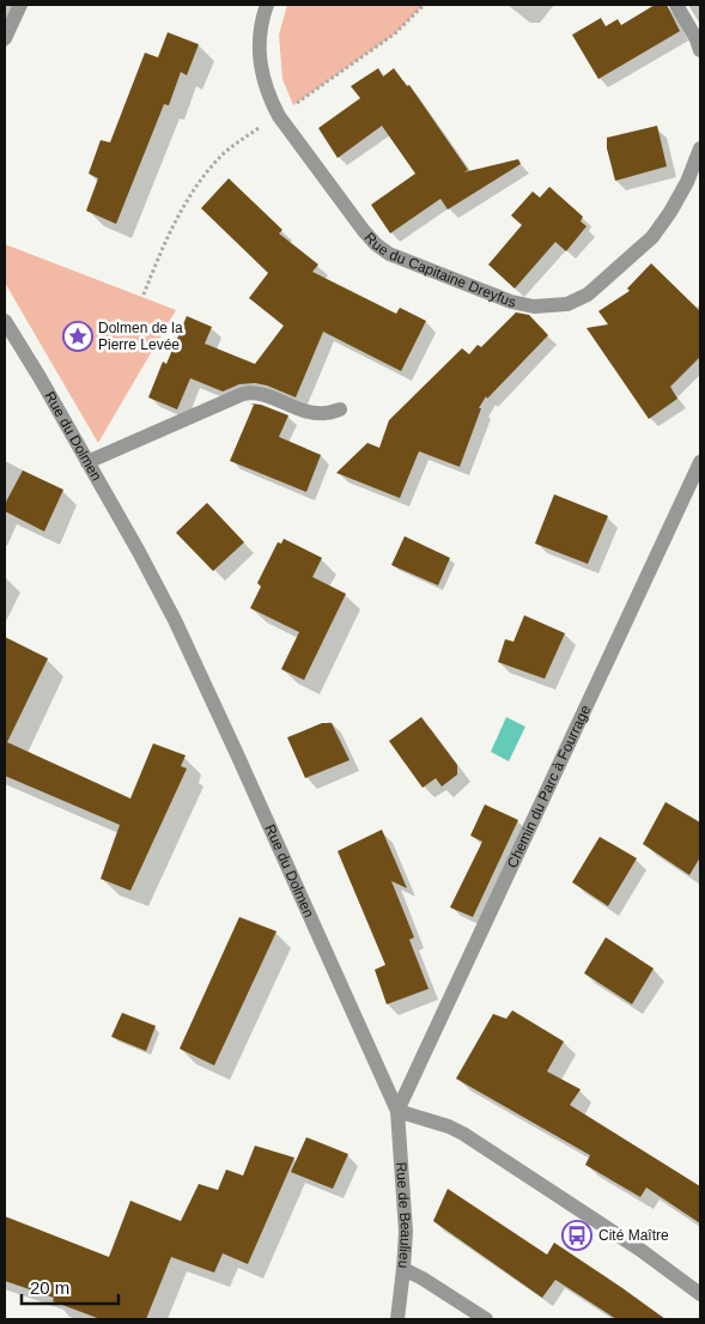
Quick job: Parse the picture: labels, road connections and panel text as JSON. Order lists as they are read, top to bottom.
{
  "streets": {
    "street": [
      "Rue du Capitaine Dreyfus",
      "Rue du Dolmen",
      "Chemin du Parc à Fourrage",
      "Rue de Beaulieu"
    ]
  },
  "crossings": [
    ["Rue du Dolmen", "Chemin du Parc à Fourrage"],
    ["Rue du Dolmen", "Rue de Beaulieu"],
    ["Chemin du Parc à Fourrage", "Rue de Beaulieu"]
  ],
  "places": {
    "place": ["Dolmen de la Pierre Levée"],
    "bus stop": ["Cité Maître"]
  },
  "scale_bar": "20 m"
}
